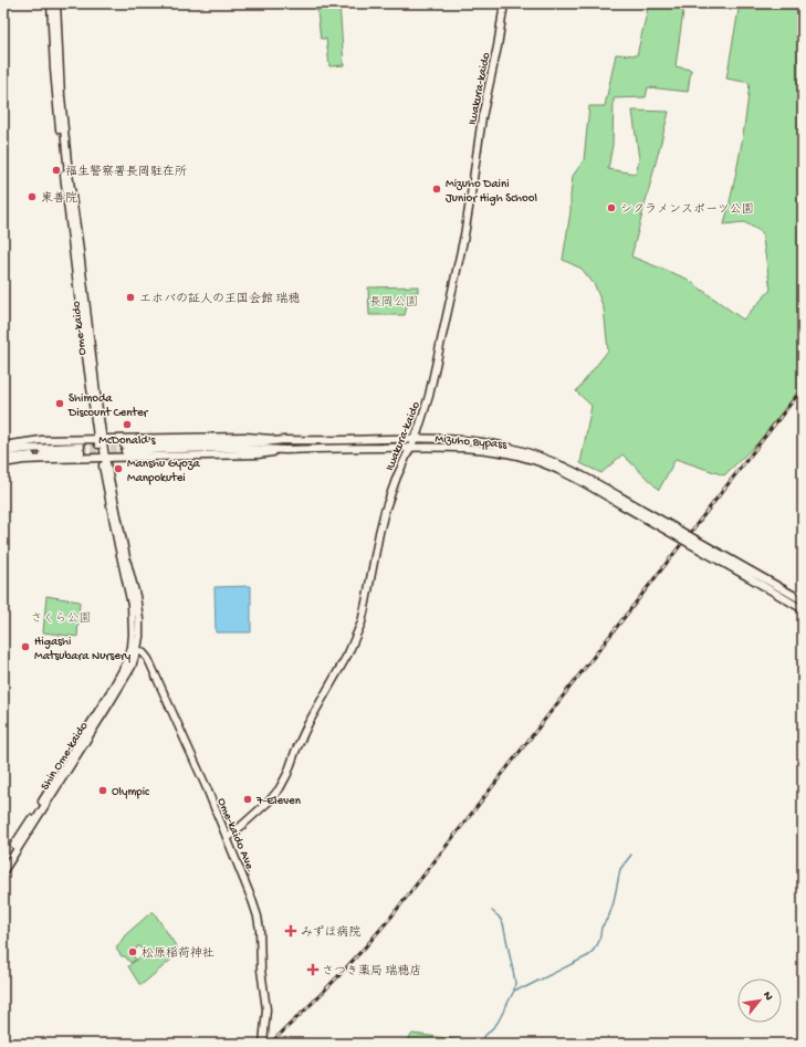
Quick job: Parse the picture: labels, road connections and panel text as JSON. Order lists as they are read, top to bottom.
{
  "streets": {
    "main road": [
      "Iwakura-kaido",
      "Ome-kaido",
      "Mizuho Bypass",
      "Shin Ome-kaido",
      "Ome-kaido Ave."
    ]
  },
  "crossings": [
    ["Iwakura-kaido", "Mizuho Bypass"],
    ["Iwakura-kaido", "Ome-kaido Ave."],
    ["Ome-kaido", "Shin Ome-kaido"],
    ["Ome-kaido", "Ome-kaido Ave."],
    ["Shin Ome-kaido", "Ome-kaido Ave."]
  ],
  "parks": ["長岡公園", "さくら公園"],
  "places": {
    "other": [
      "福生警察署長岡駐在所",
      "Mizuho Daini Junior High School",
      "東善院",
      "シクラメンスポーツ公園",
      "エホバの証人の王国会館 瑞穂",
      "Shimoda Discount Center",
      "McDonald's",
      "Manshu Gyoza Manpokutei",
      "Higashi Matsubara Nursery",
      "Olympic",
      "7-Eleven",
      "松原稲荷神社"
    ],
    "health": ["みずほ病院", "さつき薬局 瑞穂店"]
  },
  "north": "top right"
}
